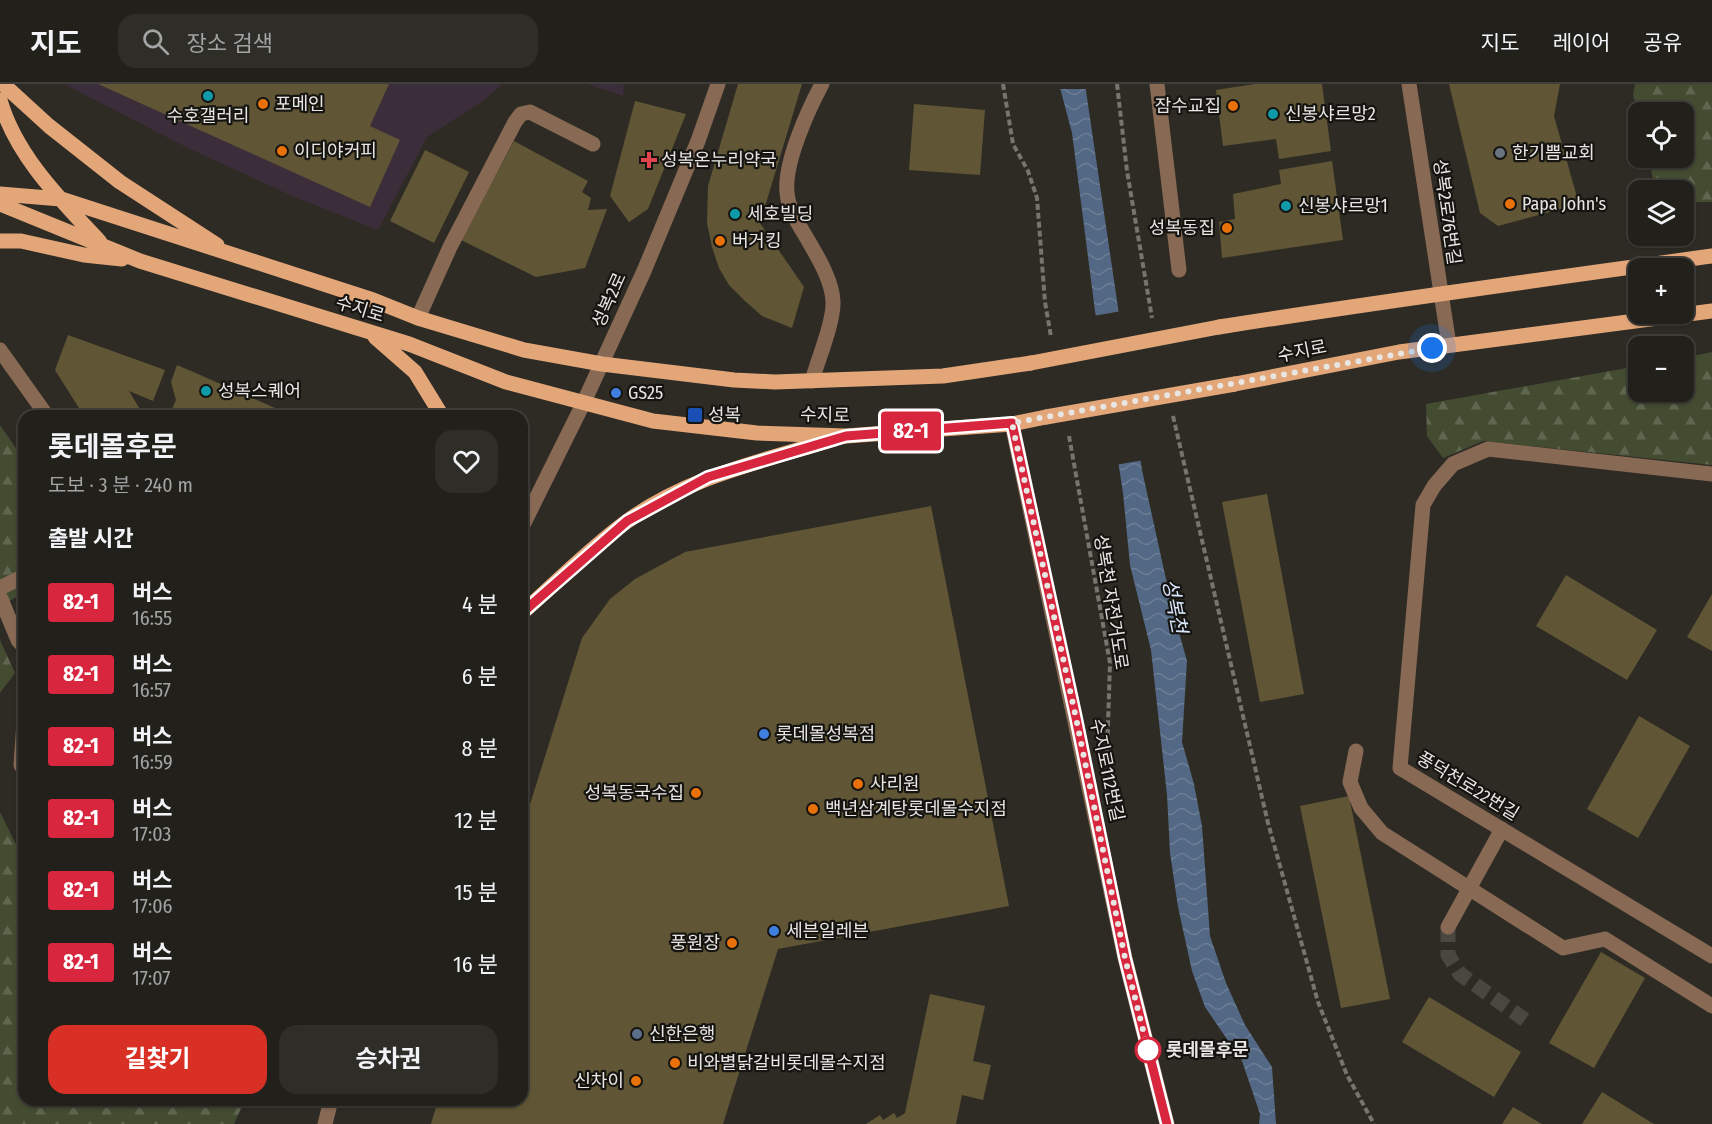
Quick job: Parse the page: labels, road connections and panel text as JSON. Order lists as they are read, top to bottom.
{
  "streets": {
    "main road": ["수지로"],
    "street": [
      "성복2로76번길",
      "성복2로",
      "수지로112번길",
      "풍덕천로22번길"
    ],
    "path": ["성복천 자전거도로"]
  },
  "crossings": [
    ["성복2로76번길", "수지로"],
    ["성복2로", "수지로"],
    ["수지로", "수지로112번길"]
  ],
  "water": ["성복천"],
  "places": {
    "other": [
      "수호갤러리",
      "포메인",
      "잠수교집",
      "신봉샤르망2",
      "이디야커피",
      "한기쁨교회",
      "Papa John's",
      "신봉샤르망1",
      "세호빌딩",
      "성복동집",
      "버거킹",
      "성복스퀘어",
      "GS25",
      "롯데몰성복점",
      "사리원",
      "성복동국수집",
      "백년삼계탕롯데몰수지점",
      "세븐일레븐",
      "풍원장",
      "신한은행",
      "롯데몰후문",
      "비와별닭갈비롯데몰수지점",
      "신차이"
    ],
    "health": ["성복온누리약국"],
    "transit": ["성복"]
  },
  "lines": ["bus line 82-1"],
  "page": {
    "header": "지도",
    "search": "장소 검색",
    "nav": ["지도", "레이어", "공유"],
    "on_map": "82-1",
    "map_buttons": ["+", "−"],
    "heading": [
      ["롯데몰후문", "도보 · 3 분 · 240 m"],
      "출발 시간"
    ],
    "list": [
      {
        "mark": "82-1",
        "name": "버스",
        "note": "16:55",
        "value": "4 분"
      },
      {
        "mark": "82-1",
        "name": "버스",
        "note": "16:57",
        "value": "6 분"
      },
      {
        "mark": "82-1",
        "name": "버스",
        "note": "16:59",
        "value": "8 분"
      },
      {
        "mark": "82-1",
        "name": "버스",
        "note": "17:03",
        "value": "12 분"
      },
      {
        "mark": "82-1",
        "name": "버스",
        "note": "17:06",
        "value": "15 분"
      },
      {
        "mark": "82-1",
        "name": "버스",
        "note": "17:07",
        "value": "16 분"
      }
    ],
    "buttons": ["길찾기", "승차권"]
  }
}
